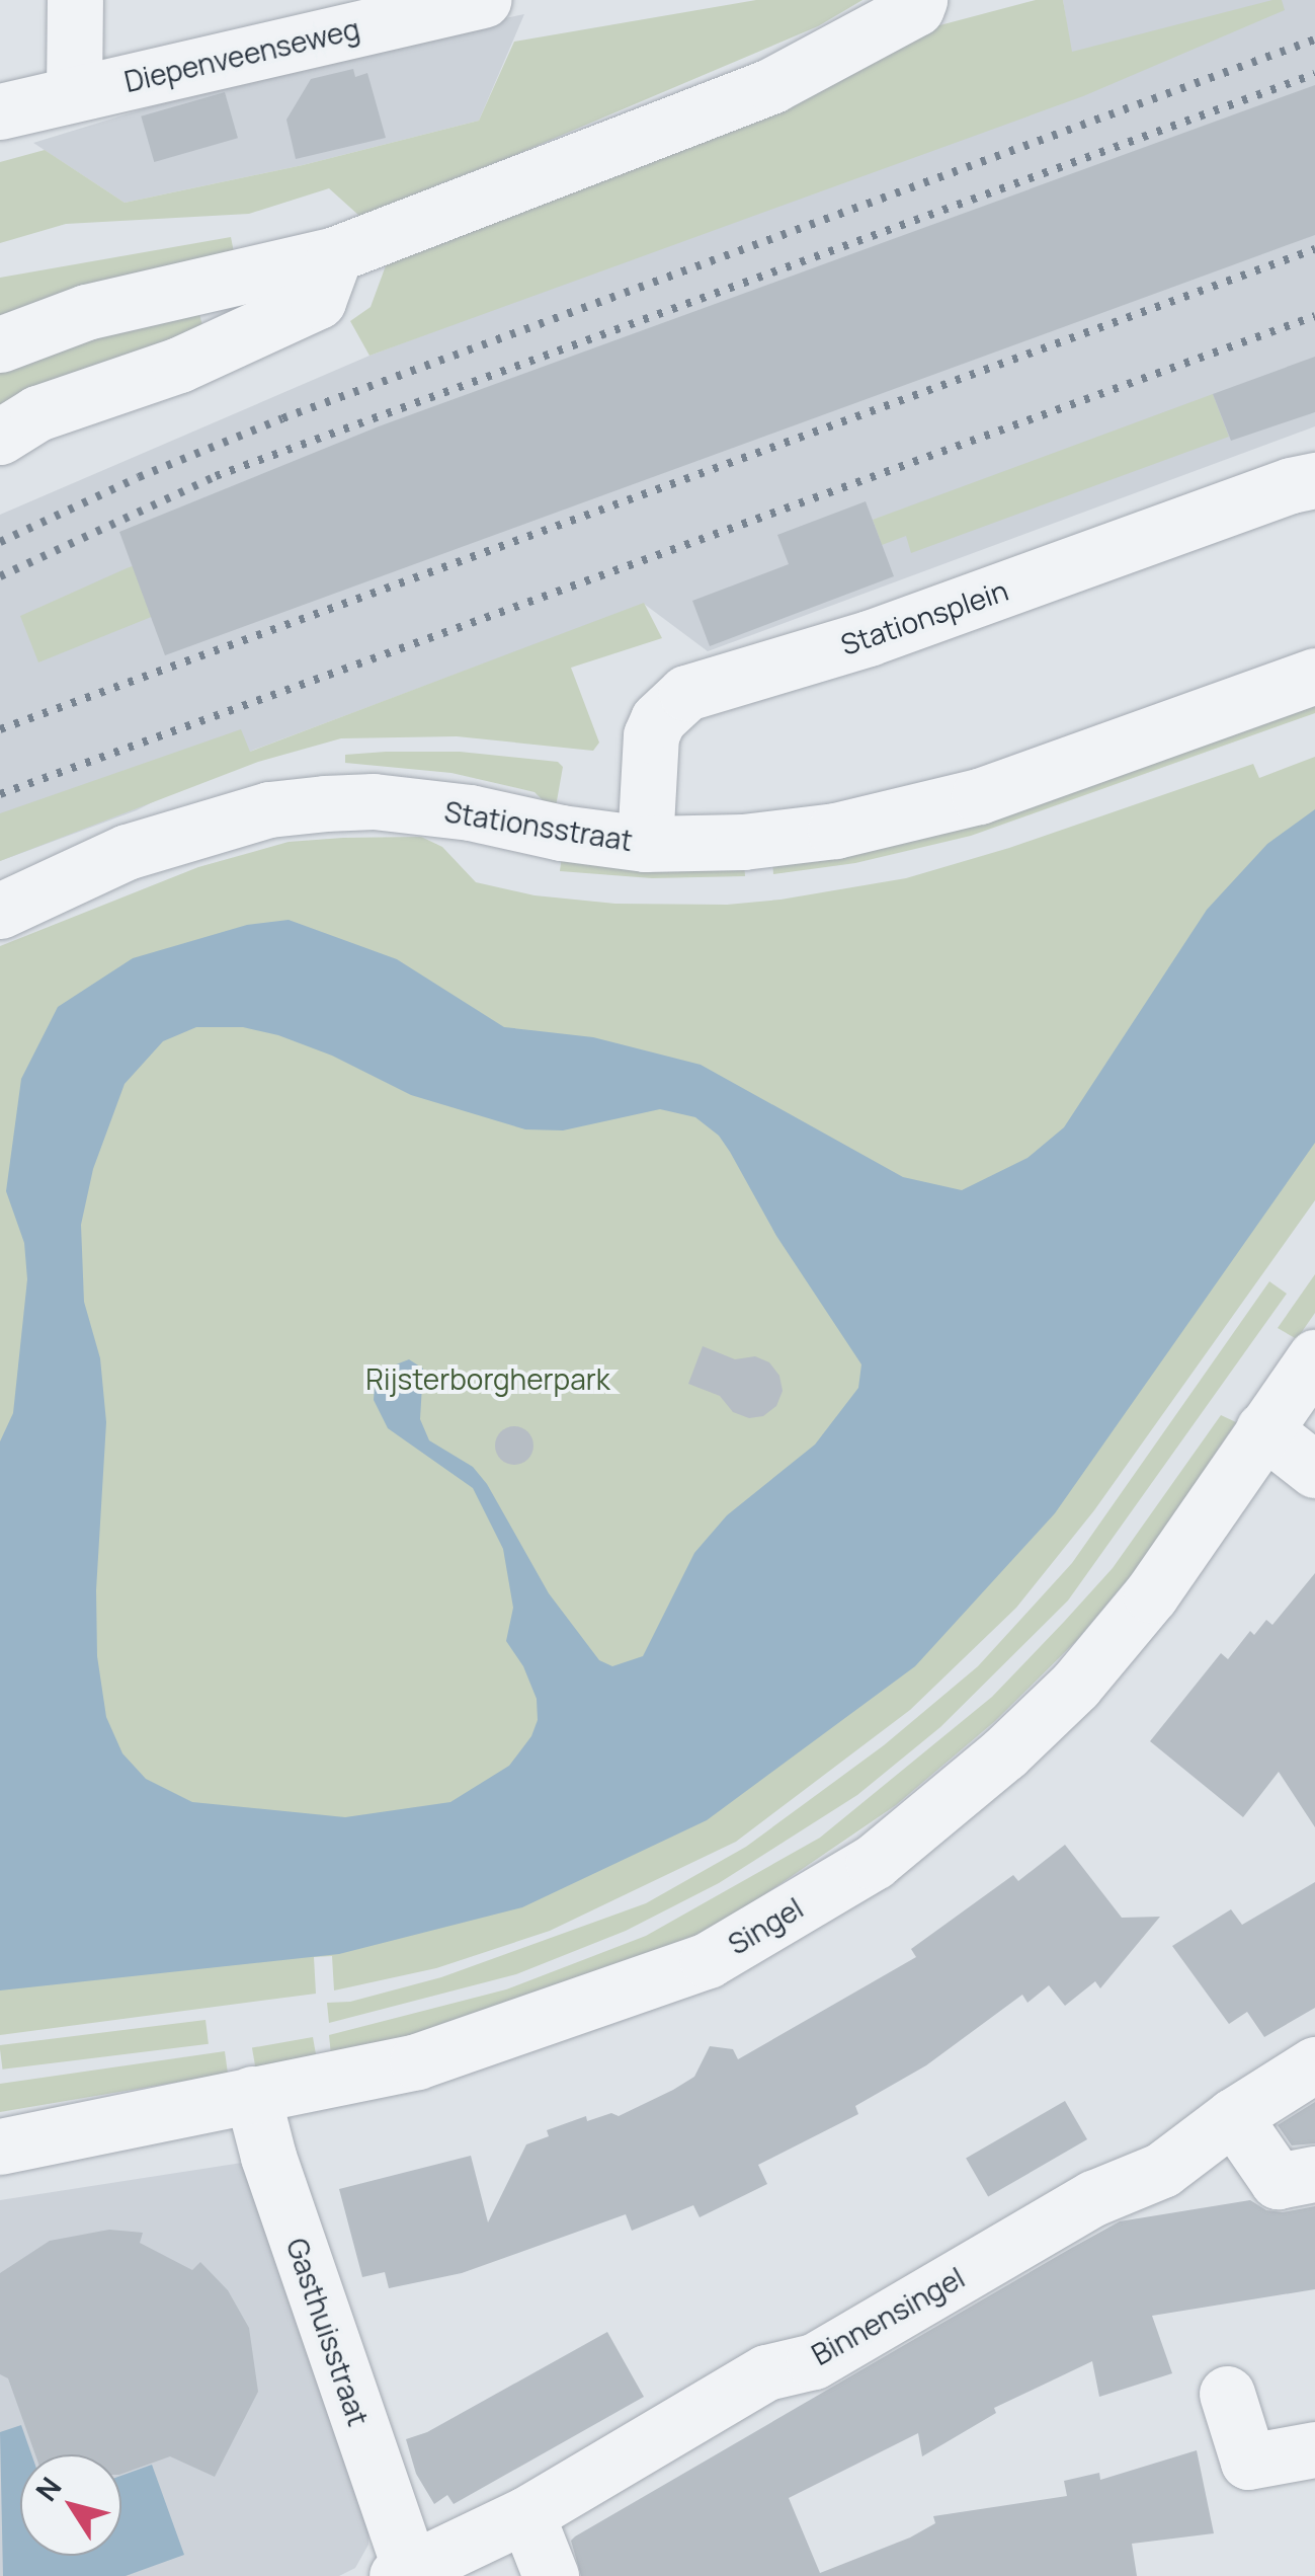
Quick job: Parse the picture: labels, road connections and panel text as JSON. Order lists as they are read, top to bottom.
{
  "streets": {
    "street": [
      "Diepenveenseweg",
      "Stationsplein",
      "Stationsstraat",
      "Singel",
      "Binnensingel",
      "Gasthuisstraat"
    ]
  },
  "crossings": [
    ["Stationsplein", "Stationsstraat"],
    ["Singel", "Gasthuisstraat"],
    ["Binnensingel", "Gasthuisstraat"]
  ],
  "parks": ["Rijsterborgherpark"],
  "north": "top left"
}
